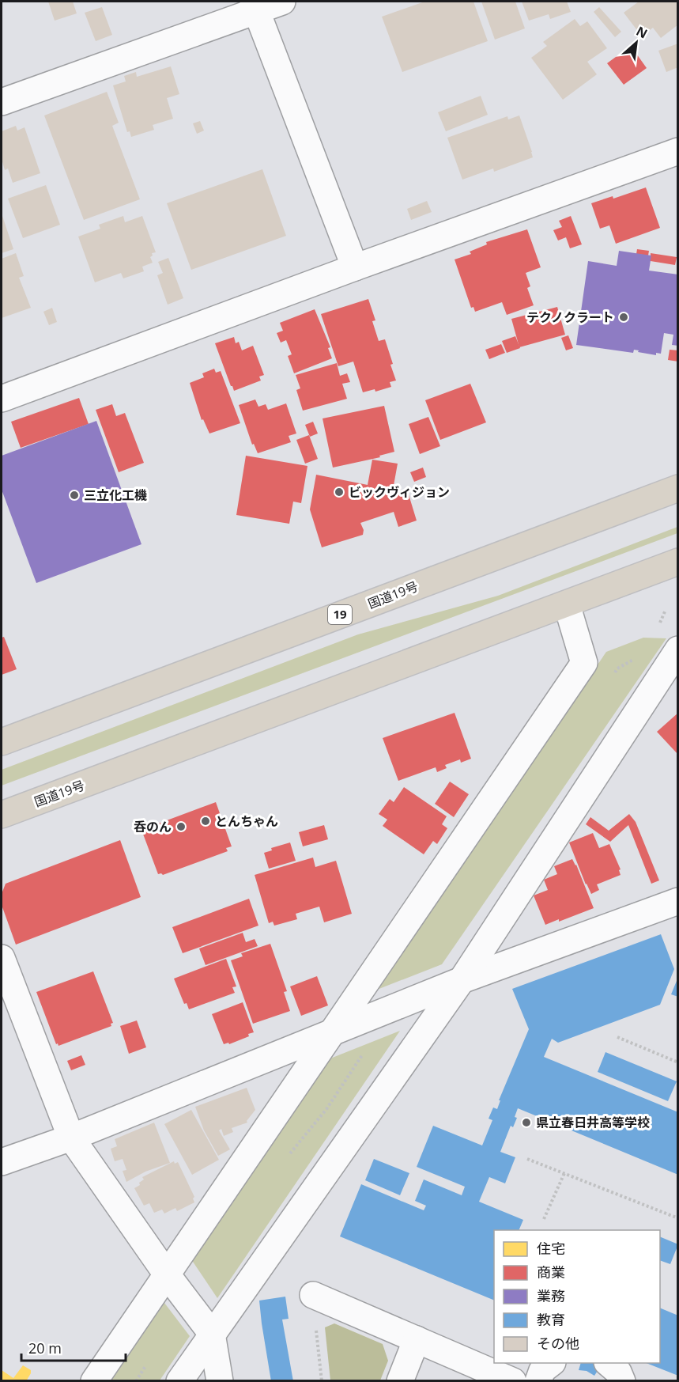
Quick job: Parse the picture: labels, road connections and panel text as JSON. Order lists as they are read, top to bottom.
{
  "streets": {
    "highway": ["国道19号", "19"]
  },
  "places": [
    "テクノクラート",
    "ビックヴィジョン",
    "三立化工機",
    "とんちゃん",
    "呑のん",
    "県立春日井高等学校"
  ],
  "legend": [
    "住宅",
    "商業",
    "業務",
    "教育",
    "その他"
  ],
  "scale_bar": "20 m",
  "north": "top right"
}
